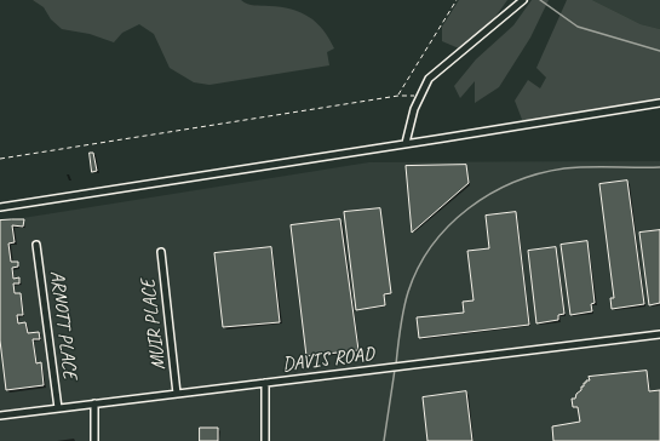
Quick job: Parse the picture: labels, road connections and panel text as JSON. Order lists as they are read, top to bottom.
{
  "streets": {
    "street": ["ARNOTT PLACE", "MUIR PLACE", "DAVIS ROAD"]
  },
  "crossings": [
    ["ARNOTT PLACE", "DAVIS ROAD"],
    ["MUIR PLACE", "DAVIS ROAD"]
  ]
}
